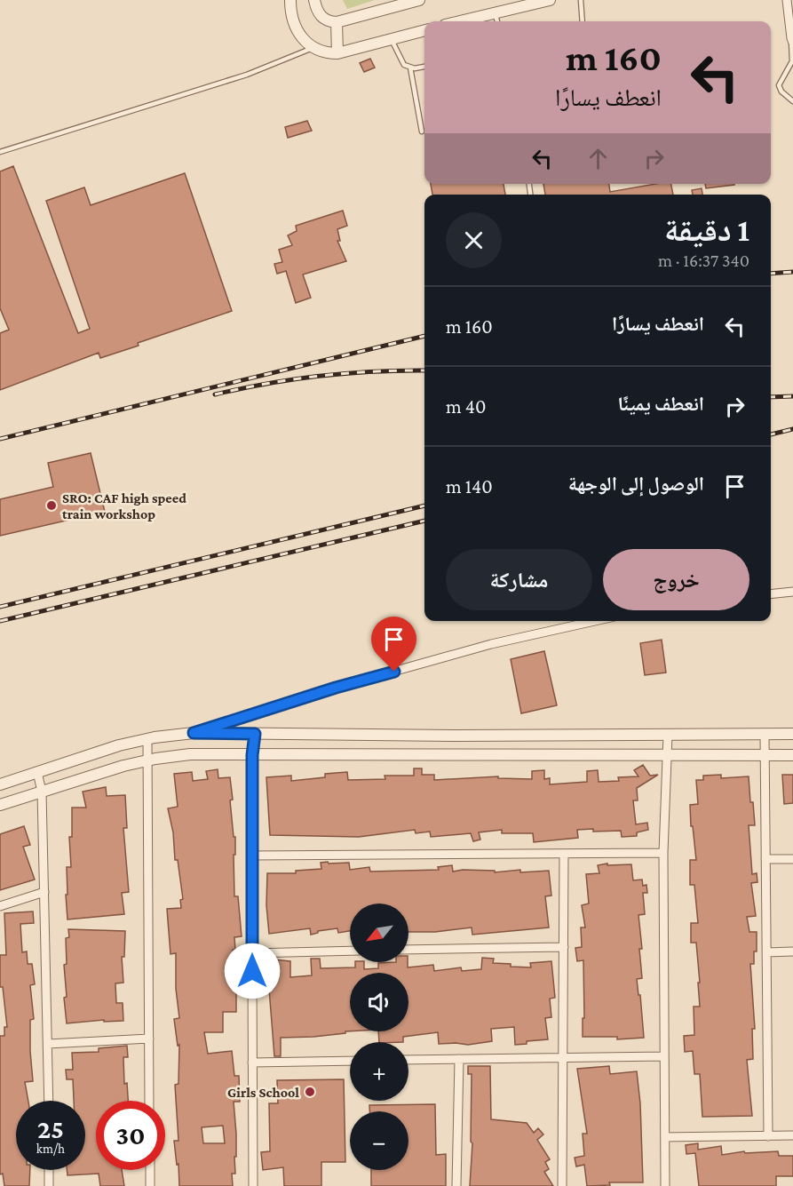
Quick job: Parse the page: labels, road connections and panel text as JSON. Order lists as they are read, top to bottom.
{
  "places": ["SRO: CAF high speed train workshop", "Girls School"],
  "north": "bottom left",
  "page": {
    "turn": ["160 m", "انعطف يسارًا"],
    "heading": ["1 دقيقة", "340 m · 16:37"],
    "list": [
      {
        "name": "انعطف يسارًا",
        "value": "160 m"
      },
      {
        "name": "انعطف يمينًا",
        "value": "40 m"
      },
      {
        "name": "الوصول إلى الوجهة",
        "value": "140 m"
      }
    ],
    "buttons": ["خروج", "مشاركة"],
    "map_buttons": ["+", "−"],
    "speed": "25 km/h",
    "limit": "30"
  }
}
